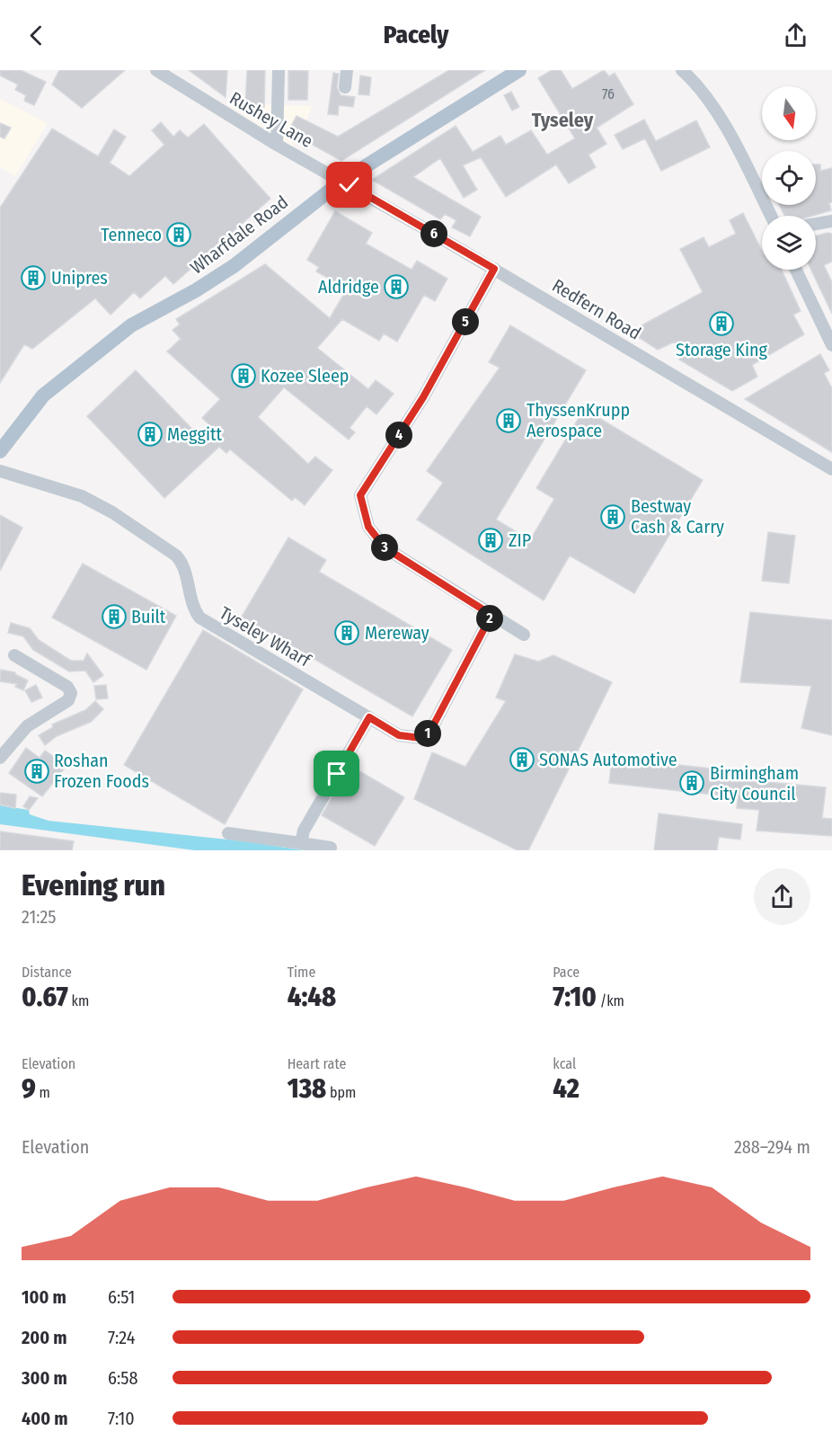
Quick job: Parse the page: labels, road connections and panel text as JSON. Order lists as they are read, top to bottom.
{
  "streets": {
    "main road": ["Wharfdale Road"],
    "street": ["Rushey Lane", "Redfern Road", "Tyseley Wharf"]
  },
  "crossings": [
    ["Rushey Lane", "Wharfdale Road"],
    ["Rushey Lane", "Redfern Road"],
    ["Wharfdale Road", "Redfern Road"]
  ],
  "districts": ["Tyseley"],
  "places": {
    "building": [
      "Tenneco",
      "Unipres",
      "Aldridge",
      "Storage King",
      "Kozee Sleep",
      "ThyssenKrupp Aerospace",
      "Meggitt",
      "Bestway Cash & Carry",
      "ZIP",
      "Built",
      "Mereway",
      "SONAS Automotive",
      "Roshan Frozen Foods",
      "Birmingham City Council"
    ]
  },
  "house_numbers": ["76"],
  "north": "bottom",
  "page": {
    "header": "Pacely",
    "pins": [
      "6",
      "5",
      "4",
      "3",
      "2",
      "1"
    ],
    "heading": ["Evening run", "21:25"],
    "stats": [
      ["Distance", "0.67 km"],
      ["Time", "4:48"],
      ["Pace", "7:10 /km"],
      ["Elevation", "9 m"],
      ["Heart rate", "138 bpm"],
      ["kcal", "42"]
    ],
    "chart": ["Elevation", "288–294 m"],
    "list": [
      {
        "name": "100 m",
        "note": "6:51"
      },
      {
        "name": "200 m",
        "note": "7:24"
      },
      {
        "name": "300 m",
        "note": "6:58"
      },
      {
        "name": "400 m",
        "note": "7:10"
      }
    ]
  }
}
